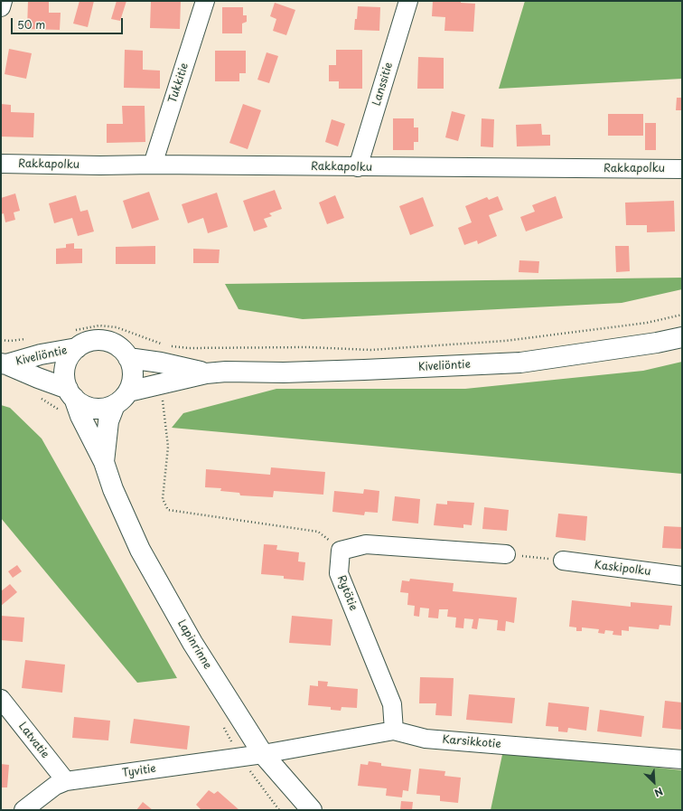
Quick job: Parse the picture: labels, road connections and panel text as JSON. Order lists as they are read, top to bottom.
{
  "streets": {
    "street": [
      "Tukkitie",
      "Lanssitie",
      "Rakkapolku",
      "Kiveliöntie",
      "Kaskipolku",
      "Rytötie",
      "Lapinrinne",
      "Latvatie",
      "Karsikkotie",
      "Tyvitie"
    ]
  },
  "crossings": [
    ["Tukkitie", "Rakkapolku"],
    ["Lanssitie", "Rakkapolku"],
    ["Kiveliöntie", "Lapinrinne"],
    ["Rytötie", "Karsikkotie"],
    ["Lapinrinne", "Karsikkotie"],
    ["Lapinrinne", "Tyvitie"],
    ["Latvatie", "Tyvitie"],
    ["Karsikkotie", "Tyvitie"]
  ],
  "scale_bar": "50 m",
  "north": "bottom right"
}
